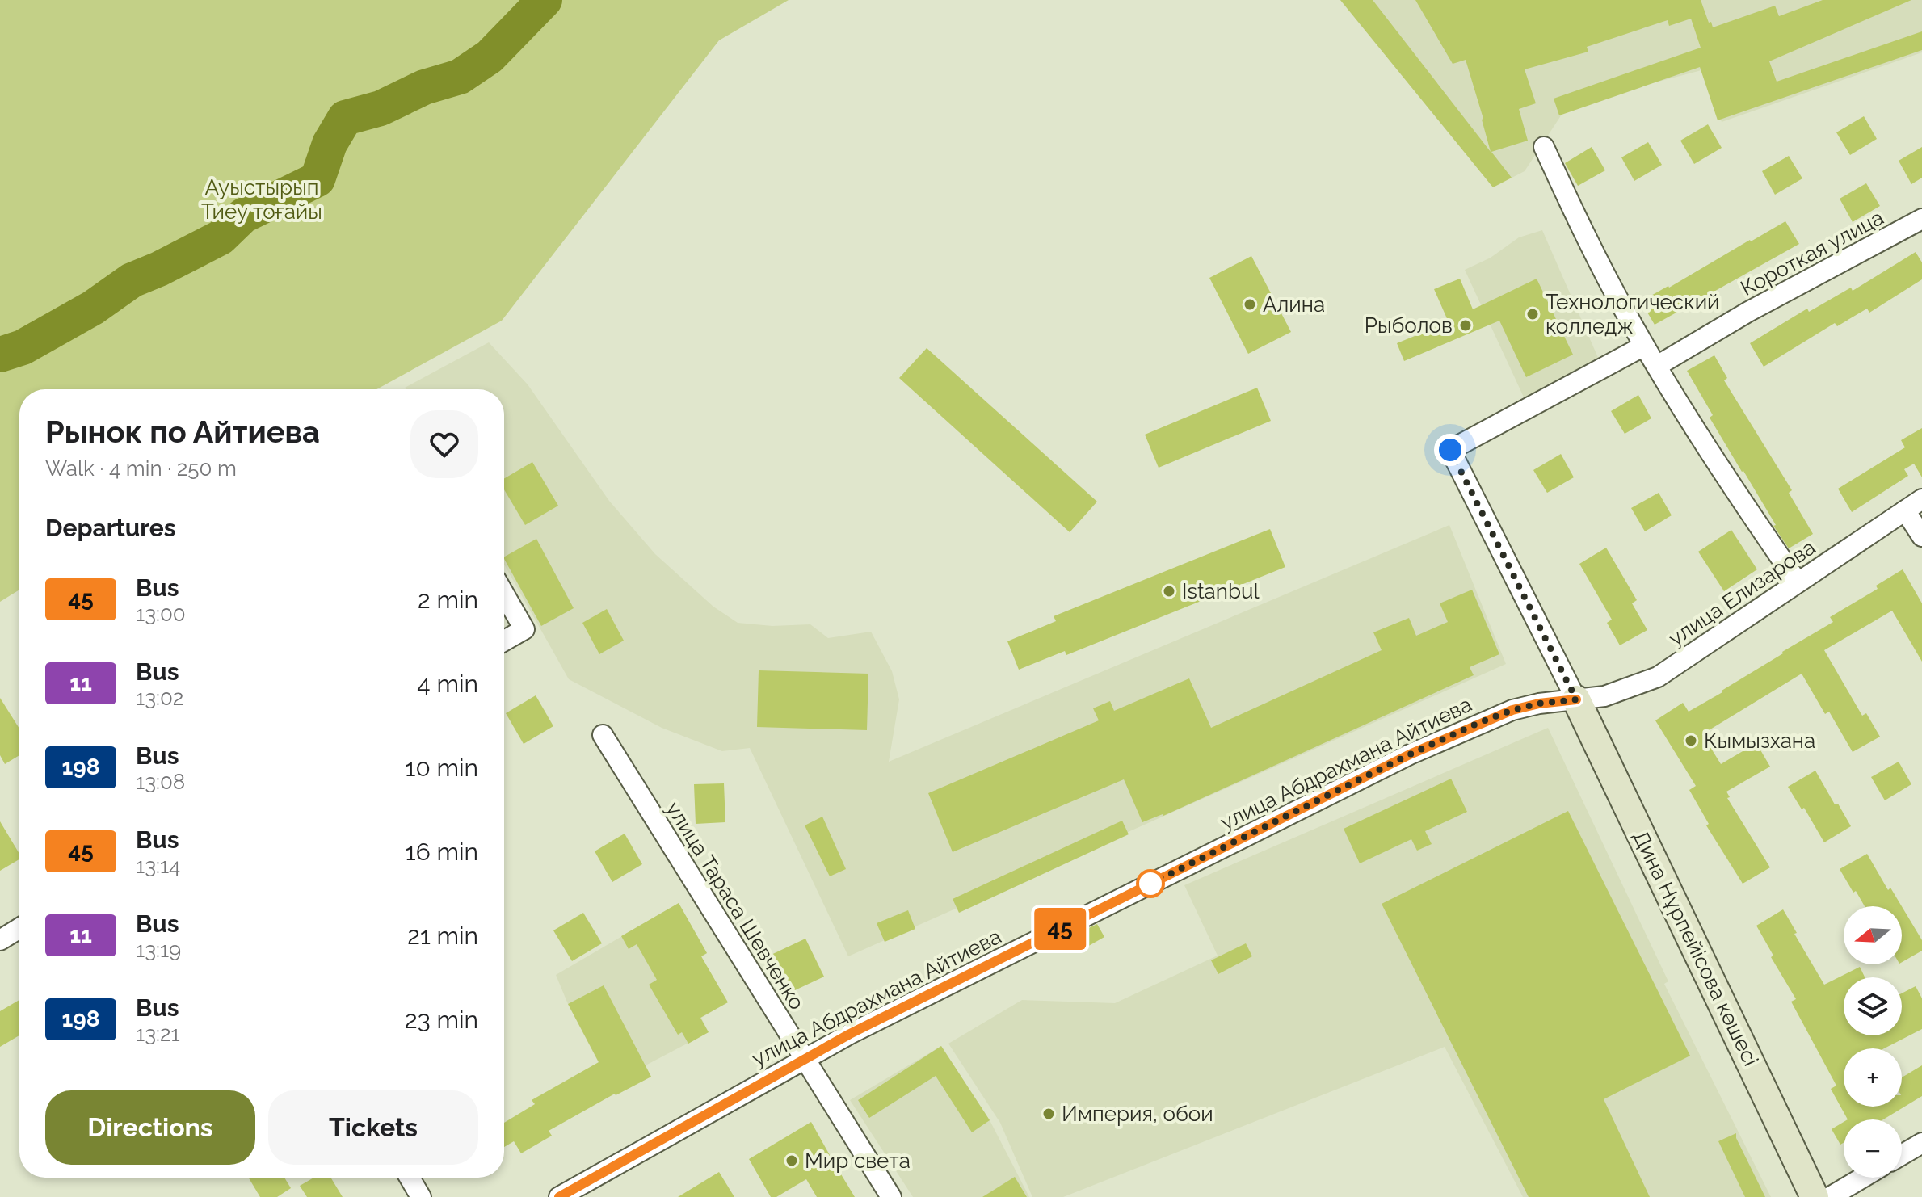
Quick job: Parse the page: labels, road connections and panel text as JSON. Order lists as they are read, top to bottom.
{
  "streets": {
    "street": [
      "Короткая улица",
      "улица Елизарова",
      "улица Абдрахмана Айтиева",
      "улица Тараса Шевченко",
      "Дина Нұрпейісова көшесі"
    ]
  },
  "crossings": [
    ["улица Елизарова", "улица Абдрахмана Айтиева"],
    ["улица Елизарова", "Дина Нұрпейісова көшесі"],
    ["улица Абдрахмана Айтиева", "улица Тараса Шевченко"],
    ["улица Абдрахмана Айтиева", "Дина Нұрпейісова көшесі"]
  ],
  "parks": ["Ауыстырып Тиеу тоғайы"],
  "places": [
    "Алина",
    "Технологический колледж",
    "Рыболов",
    "Istanbul",
    "Кымызхана",
    "Империя, обои",
    "Мир света"
  ],
  "lines": ["bus line 45"],
  "north": "left",
  "page": {
    "on_map": "45",
    "heading": [
      ["Рынок по Айтиева", "Walk · 4 min · 250 m"],
      "Departures"
    ],
    "list": [
      {
        "mark": "45",
        "name": "Bus",
        "note": "13:00",
        "value": "2 min"
      },
      {
        "mark": "11",
        "name": "Bus",
        "note": "13:02",
        "value": "4 min"
      },
      {
        "mark": "198",
        "name": "Bus",
        "note": "13:08",
        "value": "10 min"
      },
      {
        "mark": "45",
        "name": "Bus",
        "note": "13:14",
        "value": "16 min"
      },
      {
        "mark": "11",
        "name": "Bus",
        "note": "13:19",
        "value": "21 min"
      },
      {
        "mark": "198",
        "name": "Bus",
        "note": "13:21",
        "value": "23 min"
      }
    ],
    "map_buttons": ["+", "−"],
    "buttons": ["Directions", "Tickets"]
  }
}
